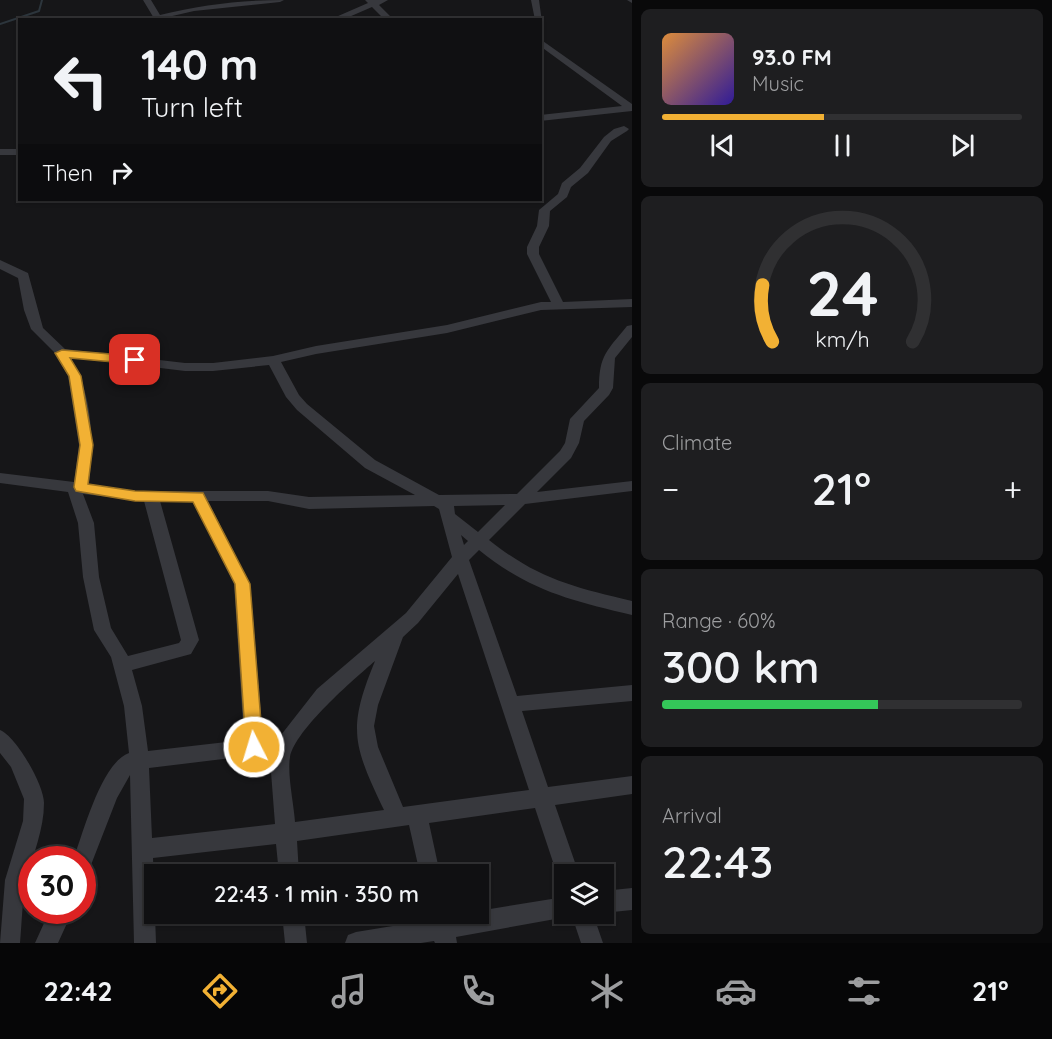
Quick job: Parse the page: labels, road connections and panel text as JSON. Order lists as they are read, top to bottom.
{
  "page": {
    "turn": ["140 m", "Turn left"],
    "song": ["93.0 FM", "Music"],
    "then": "Then",
    "tile": [
      "Climate",
      ["Range · 60%", "300 km"],
      ["Arrival", "22:43"]
    ],
    "heat": ["−", "21°", "+"],
    "limit": "30",
    "trip": "22:43 · 1 min · 350 m",
    "tabs": ["22:42", "21°"],
    "gauge": ["24", "km/h"]
  }
}
